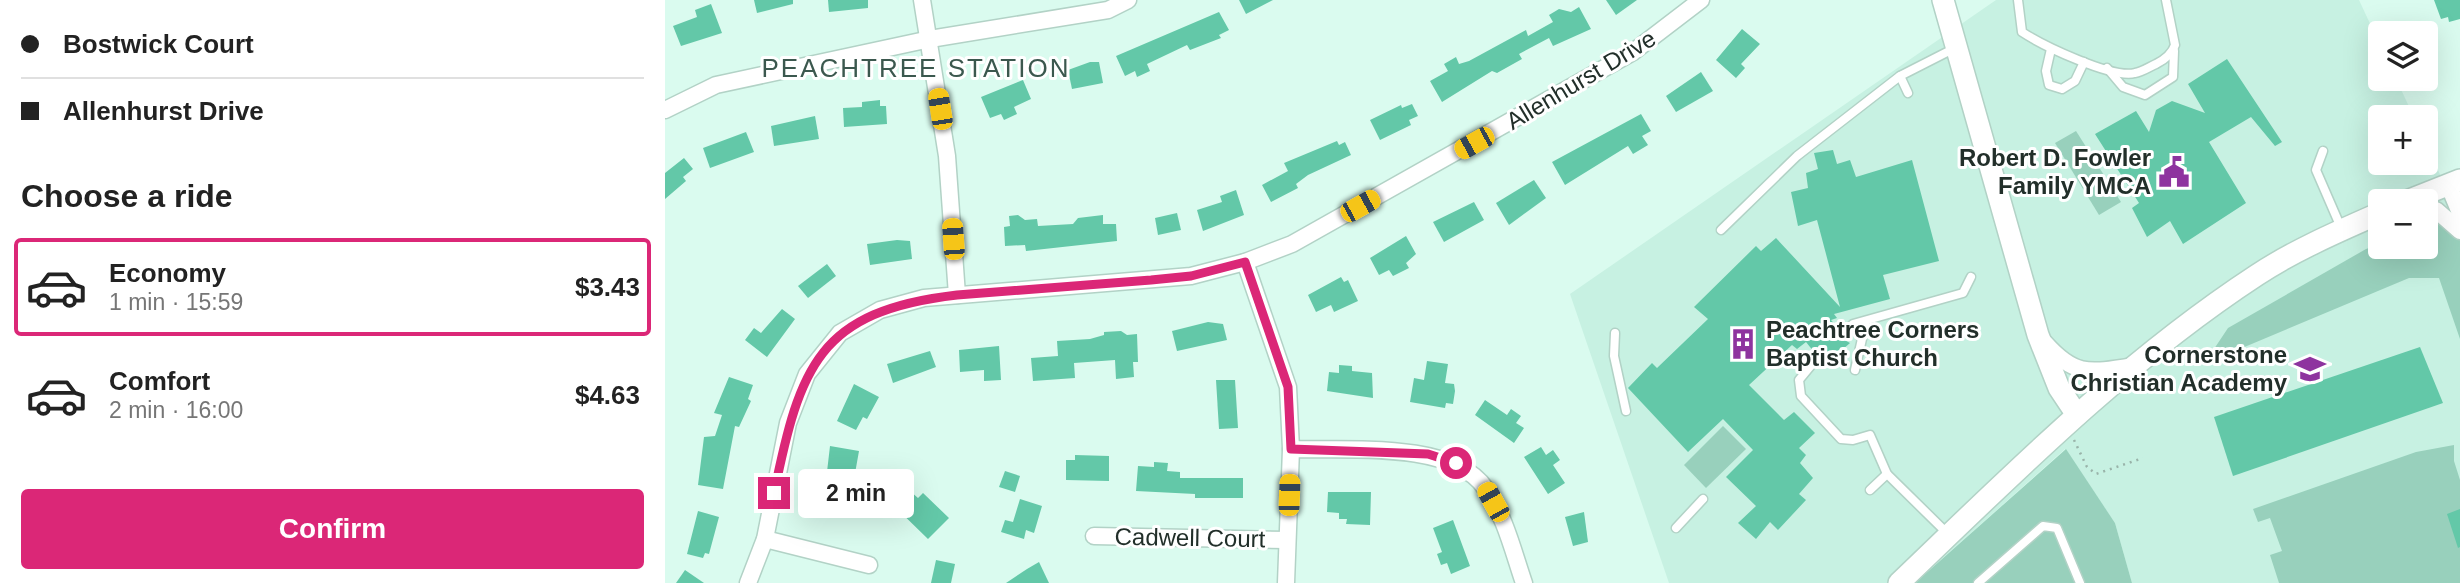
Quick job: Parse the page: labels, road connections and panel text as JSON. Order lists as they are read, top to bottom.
{
  "streets": {
    "street": ["Allenhurst Drive", "Cadwell Court"]
  },
  "districts": ["PEACHTREE STATION"],
  "places": {
    "public building": ["Robert D. Fowler Family YMCA"],
    "building": ["Peachtree Corners Baptist Church"],
    "school or university": ["Cornerstone Christian Academy"]
  },
  "page": {
    "banner": ["Bostwick Court", "Allenhurst Drive"],
    "map_buttons": ["+", "−"],
    "heading": "Choose a ride",
    "list": [
      {
        "name": "Economy",
        "note": "1 min · 15:59",
        "value": "$3.43"
      },
      {
        "name": "Comfort",
        "note": "2 min · 16:00",
        "value": "$4.63"
      }
    ],
    "bubble": "2 min",
    "buttons": "Confirm"
  }
}
